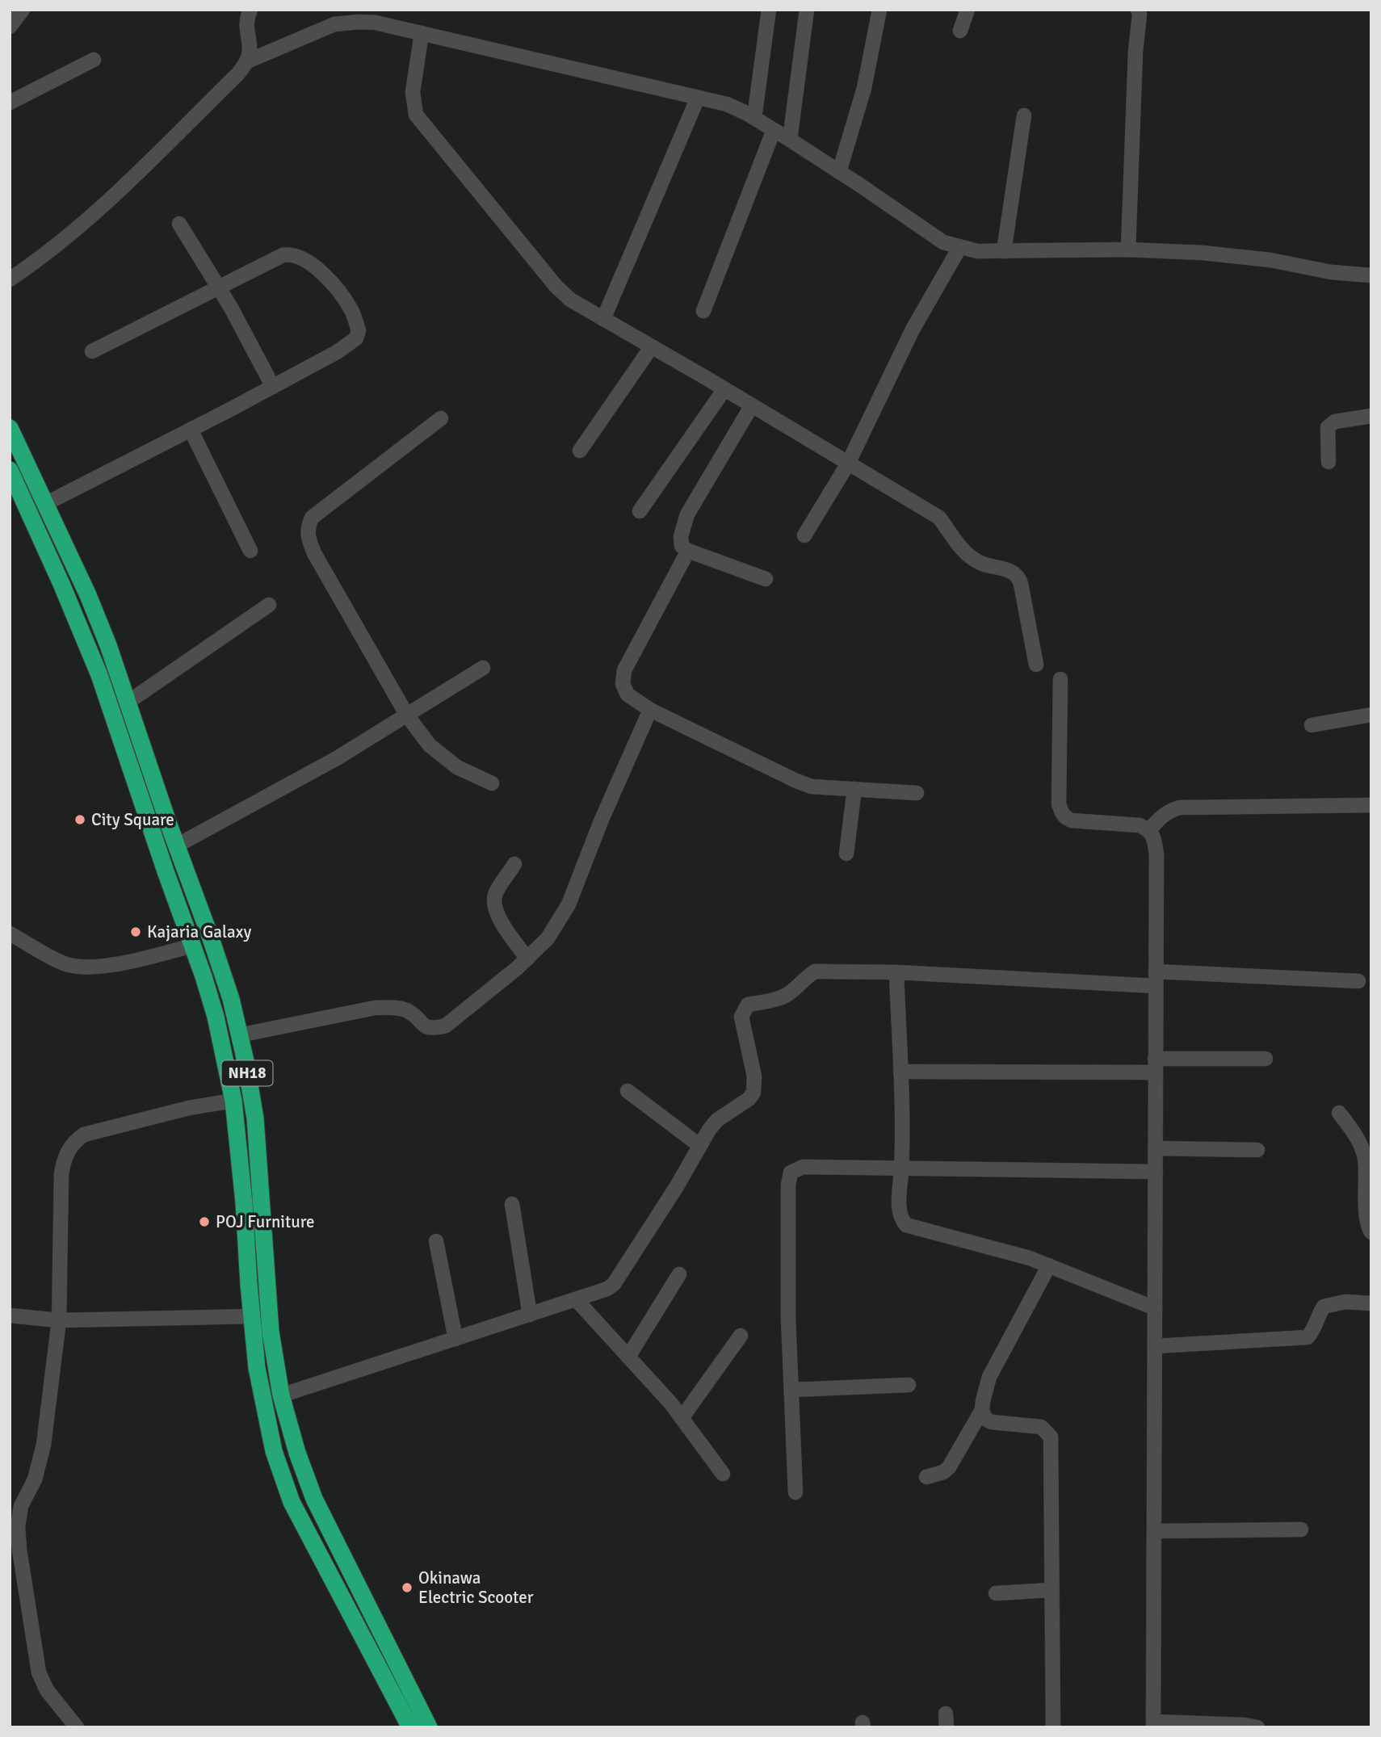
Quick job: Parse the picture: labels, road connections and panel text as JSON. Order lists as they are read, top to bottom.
{
  "streets": {
    "highway": ["NH18"]
  },
  "places": [
    "City Square",
    "Kajaria Galaxy",
    "POJ Furniture",
    "Okinawa Electric Scooter"
  ]
}
